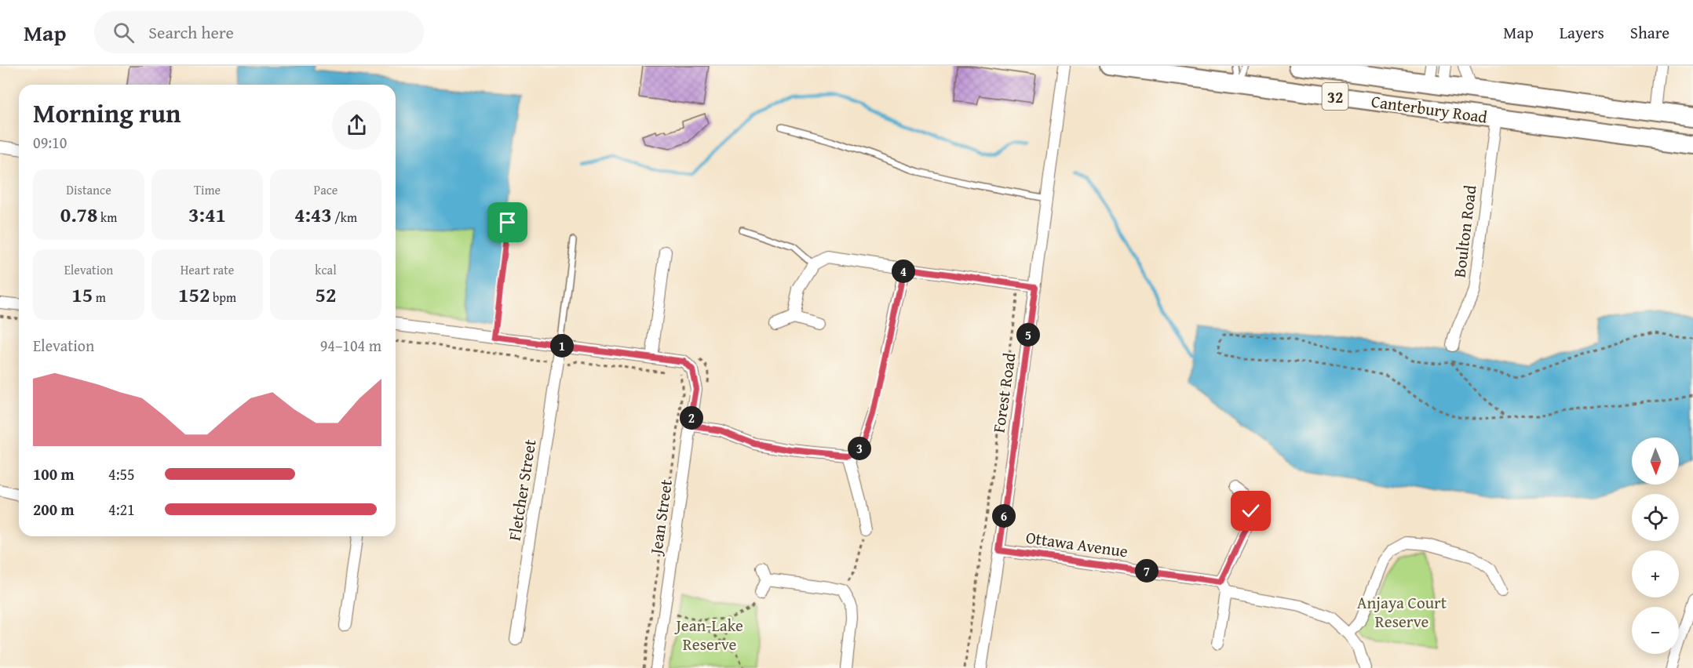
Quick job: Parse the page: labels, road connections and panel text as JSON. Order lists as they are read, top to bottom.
{
  "streets": {
    "main road": ["32", "Canterbury Road"],
    "street": [
      "Boulton Road",
      "Forest Road",
      "Fletcher Street",
      "Jean Street",
      "Ottawa Avenue"
    ]
  },
  "crossings": [
    ["Canterbury Road", "Boulton Road"],
    ["Forest Road", "Ottawa Avenue"]
  ],
  "parks": ["Anjaya Court Reserve", "Jean-Lake Reserve"],
  "north": "bottom",
  "page": {
    "header": "Map",
    "search": "Search here",
    "nav": ["Map", "Layers", "Share"],
    "heading": ["Morning run", "09:10"],
    "stats": [
      ["Distance", "0.78 km"],
      ["Time", "3:41"],
      ["Pace", "4:43 /km"],
      ["Elevation", "15 m"],
      ["Heart rate", "152 bpm"],
      ["kcal", "52"]
    ],
    "pins": [
      "4",
      "5",
      "1",
      "2",
      "3",
      "6",
      "7"
    ],
    "chart": ["Elevation", "94–104 m"],
    "map_buttons": ["+", "−"],
    "list": [
      {
        "name": "100 m",
        "note": "4:55"
      },
      {
        "name": "200 m",
        "note": "4:21"
      }
    ]
  }
}
